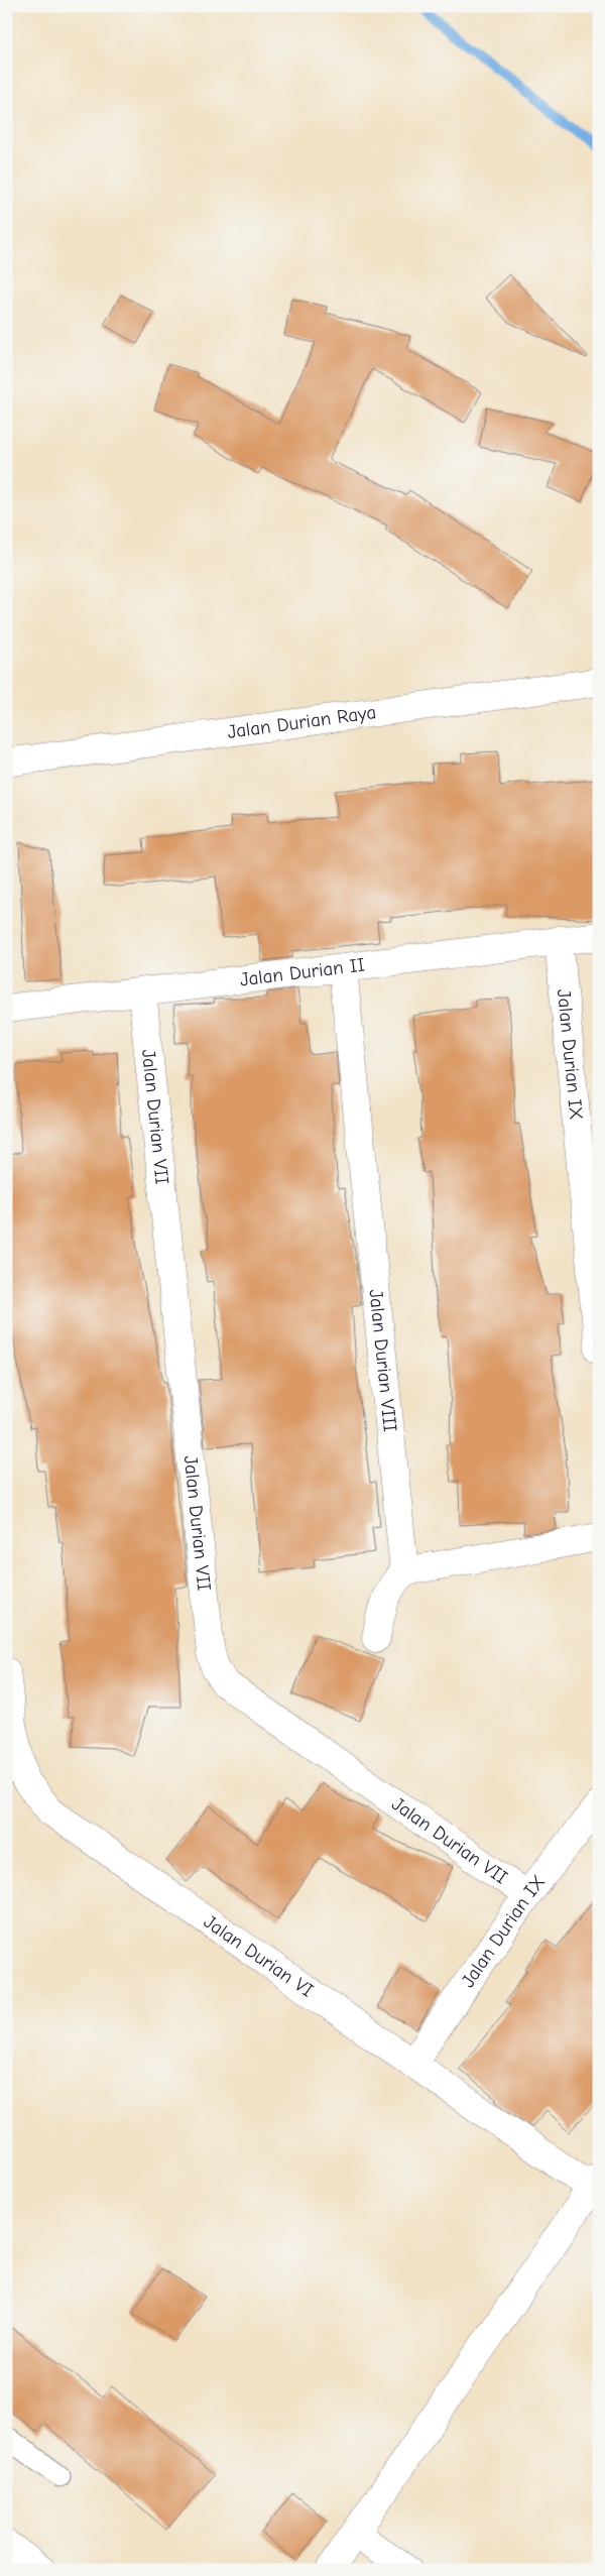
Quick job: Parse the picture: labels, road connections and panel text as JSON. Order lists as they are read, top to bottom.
{
  "streets": {
    "street": [
      "Jalan Durian Raya",
      "Jalan Durian II",
      "Jalan Durian IX",
      "Jalan Durian VII",
      "Jalan Durian VIII",
      "Jalan Durian VI"
    ]
  },
  "crossings": [
    ["Jalan Durian II", "Jalan Durian IX"],
    ["Jalan Durian II", "Jalan Durian VII"],
    ["Jalan Durian II", "Jalan Durian VIII"],
    ["Jalan Durian IX", "Jalan Durian VII"],
    ["Jalan Durian IX", "Jalan Durian VI"]
  ]
}
